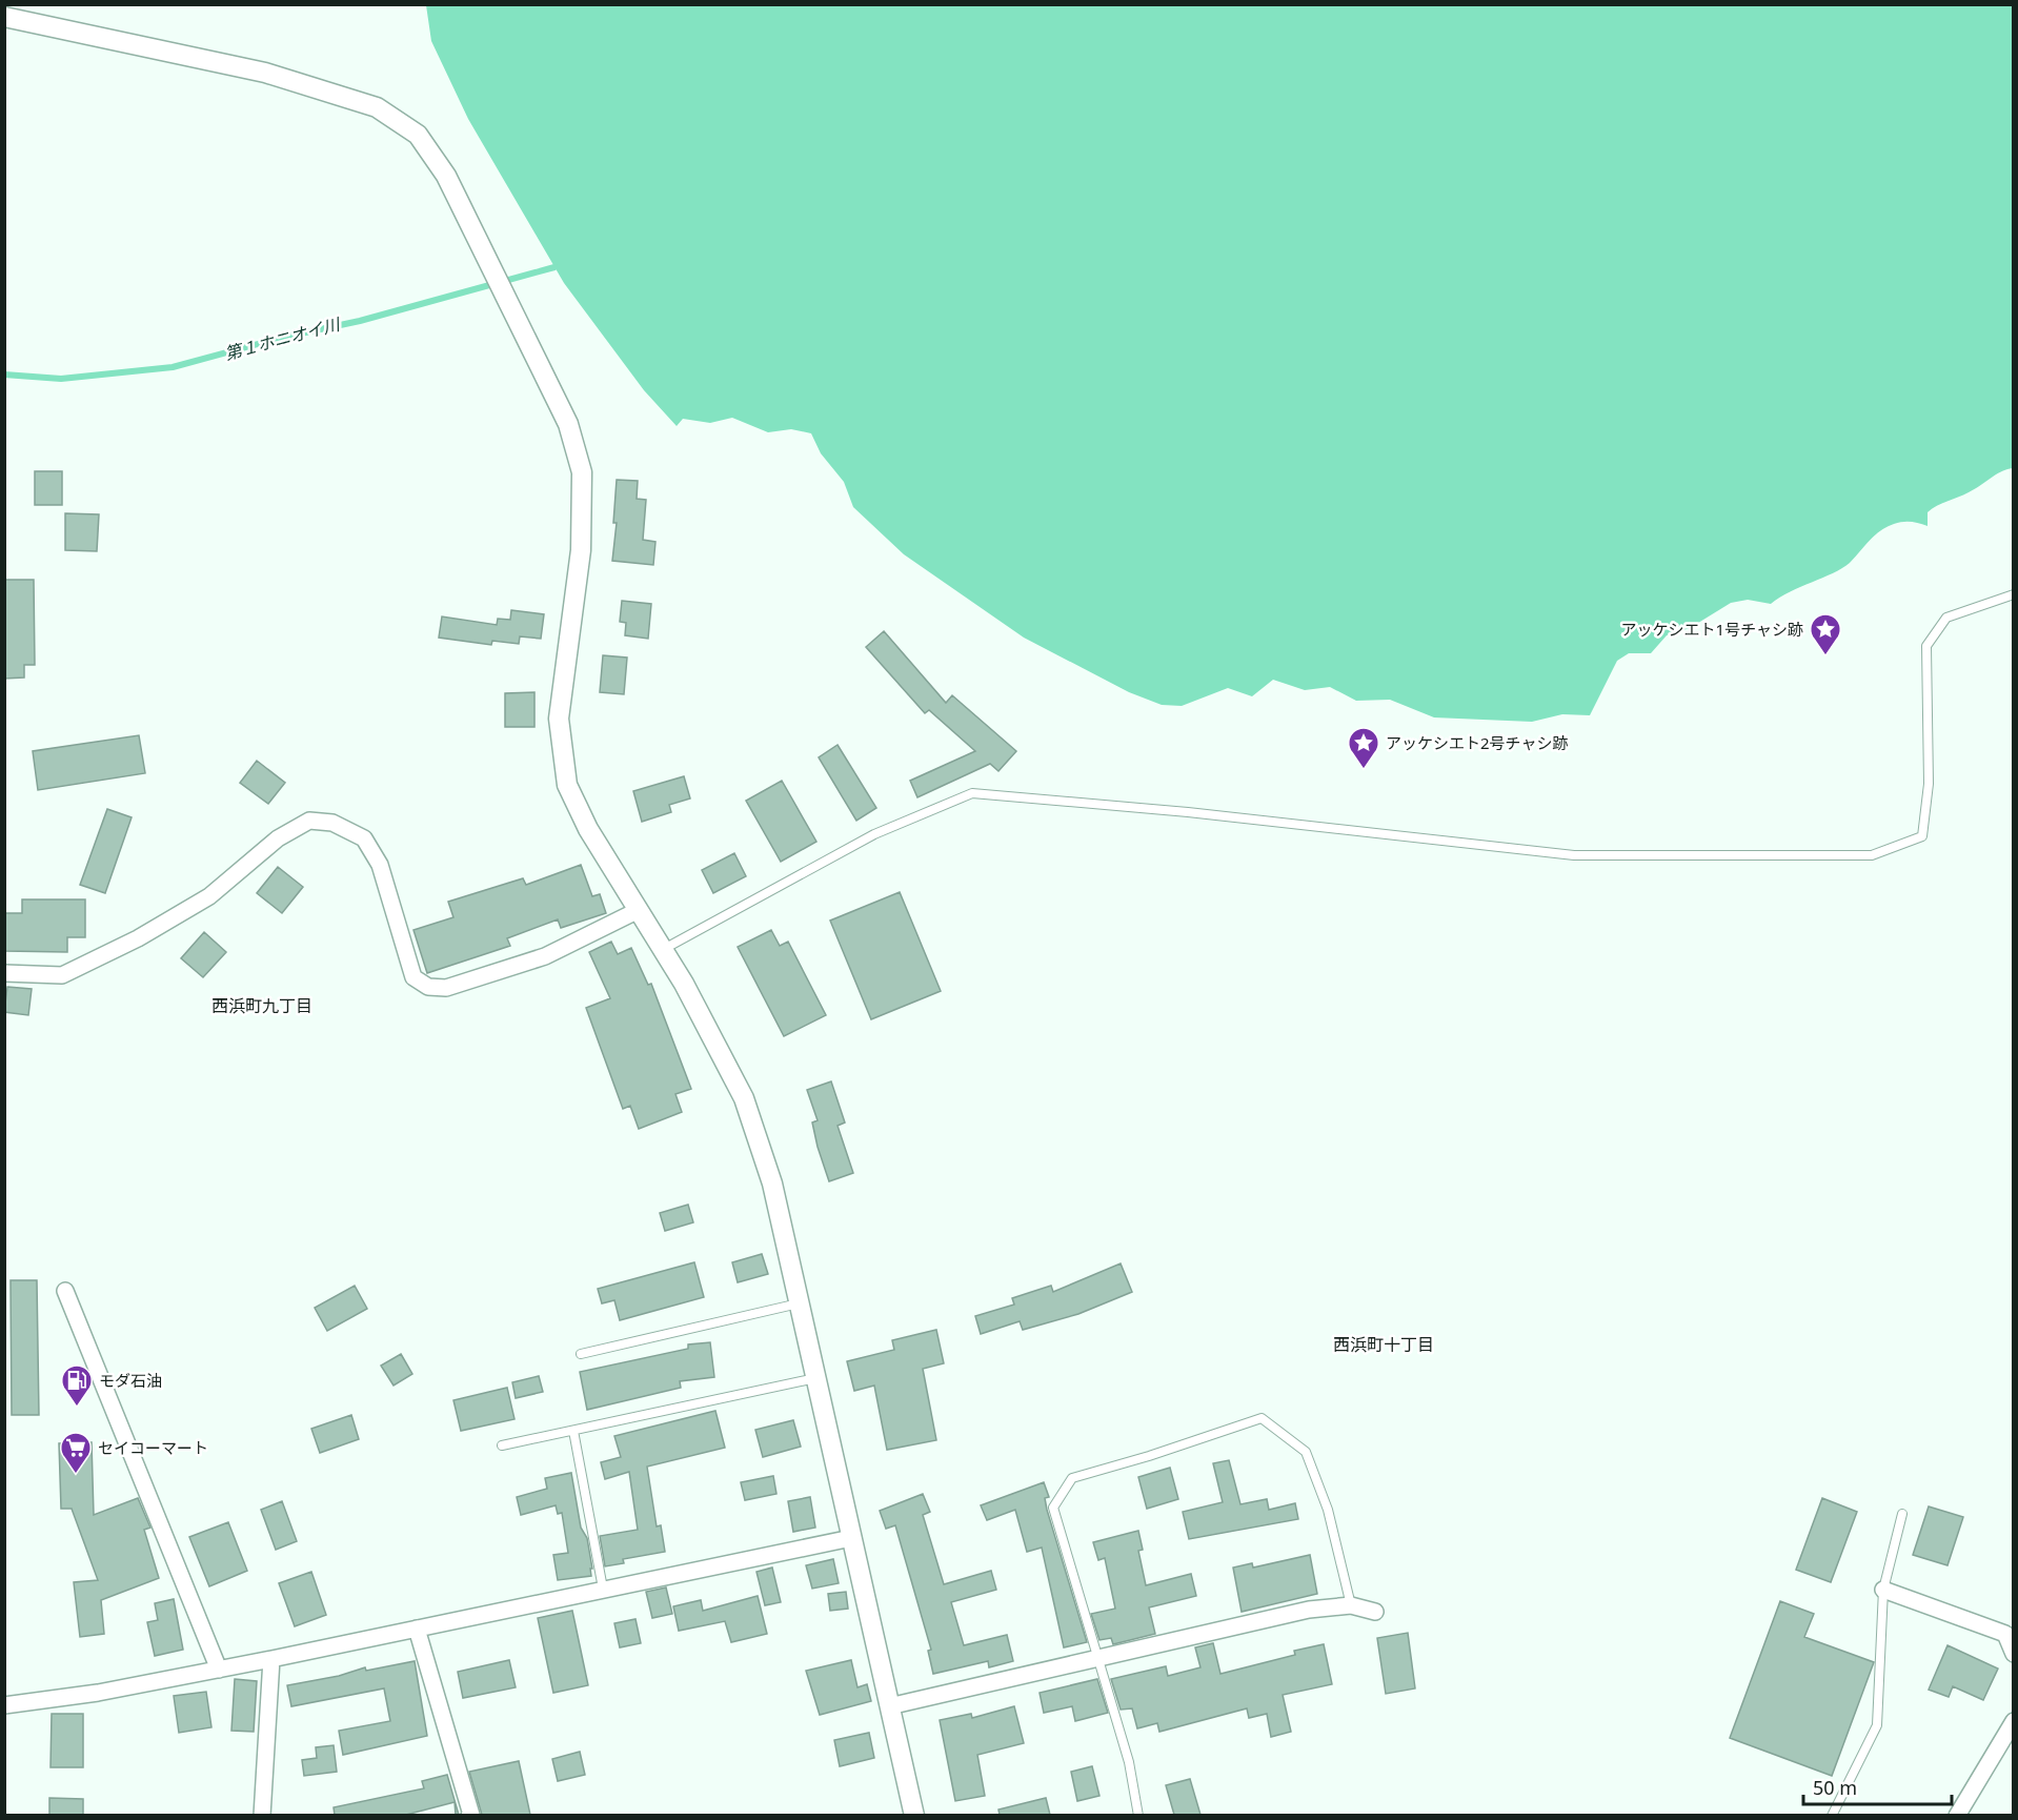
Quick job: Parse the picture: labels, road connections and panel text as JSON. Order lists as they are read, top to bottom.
{
  "districts": ["西浜町九丁目", "西浜町十丁目"],
  "water": ["第１ホニオイ川"],
  "places": {
    "place": ["アッケシエト1号チャシ跡", "アッケシエト2号チャシ跡"],
    "fuel station": ["モダ石油"],
    "supermarket": ["セイコーマート"]
  },
  "scale_bar": "50 m"
}
